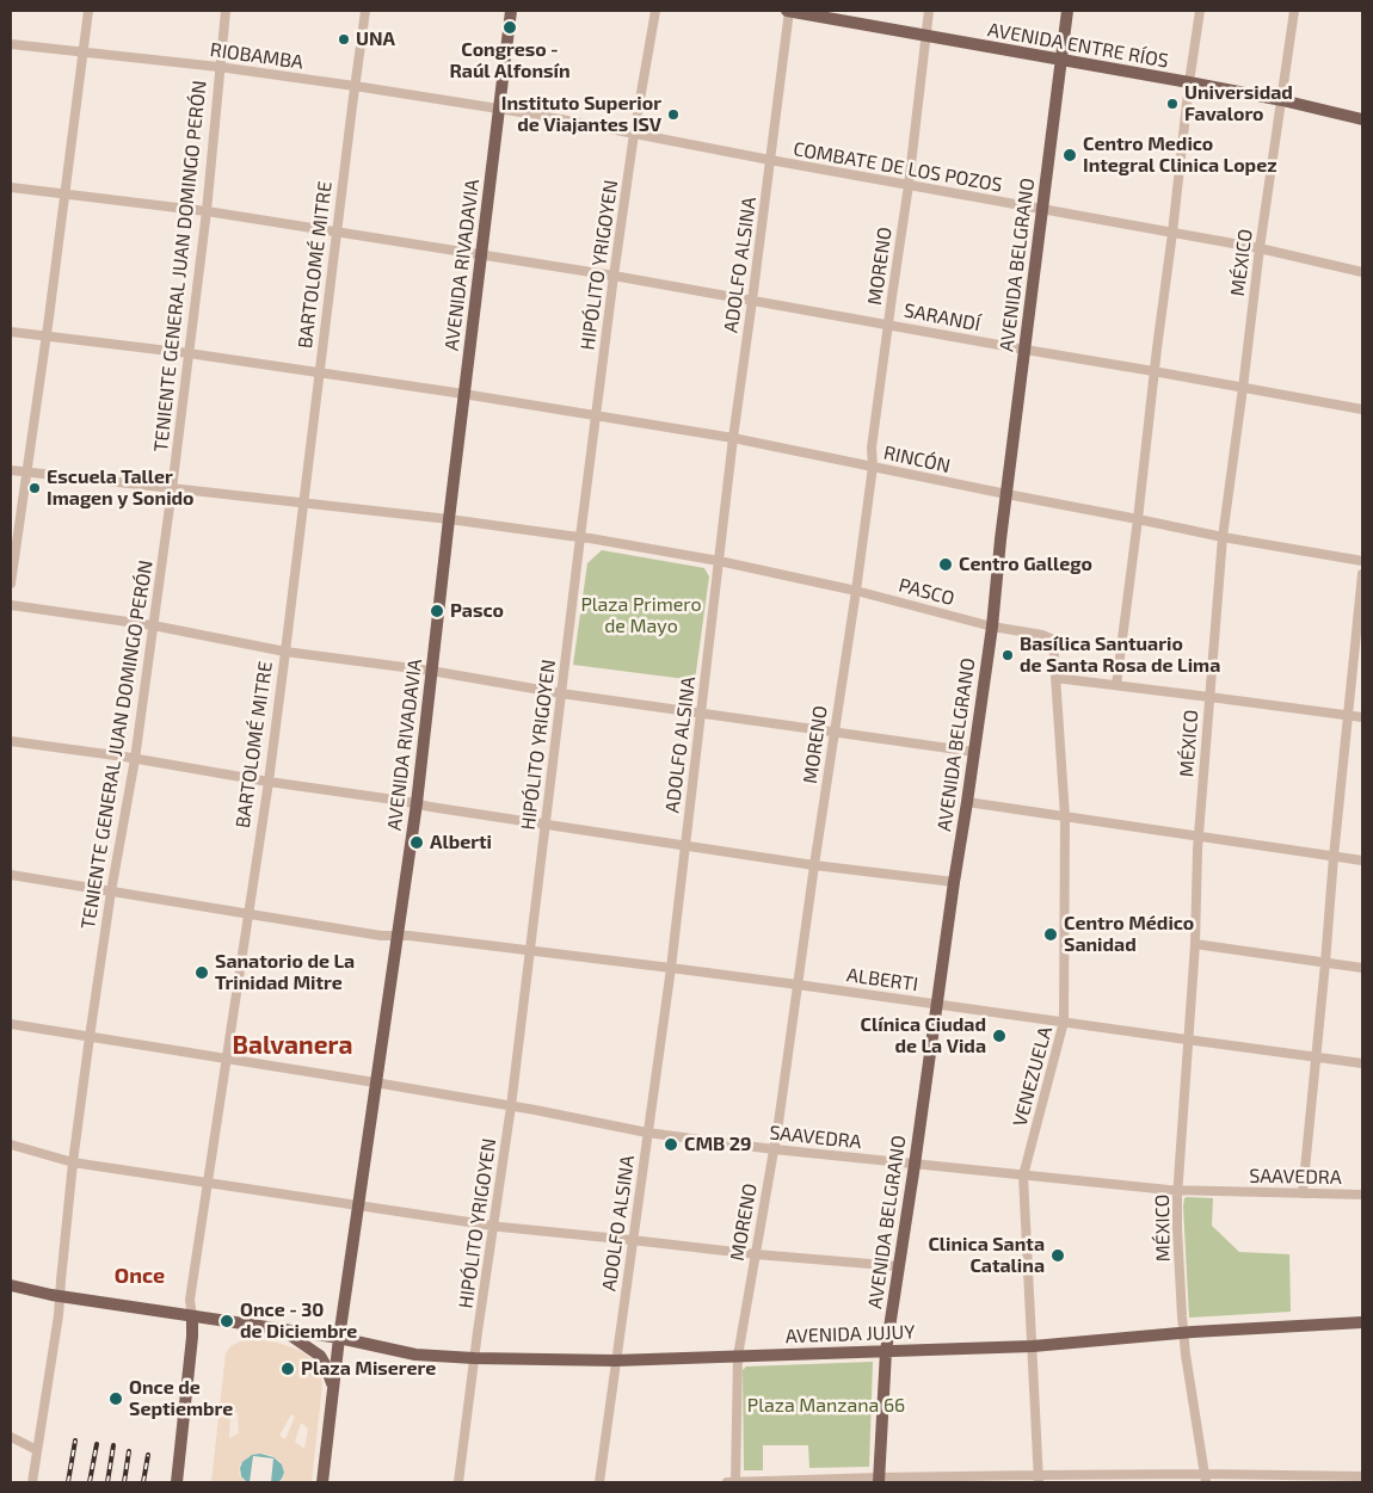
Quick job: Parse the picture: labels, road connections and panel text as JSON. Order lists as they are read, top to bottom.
{
  "streets": {
    "main road": [
      "AVENIDA ENTRE RÍOS",
      "BARTOLOMÉ MITRE",
      "AVENIDA RIVADAVIA",
      "AVENIDA BELGRANO",
      "AVENIDA JUJUY"
    ],
    "street": [
      "RIOBAMBA",
      "COMBATE DE LOS POZOS",
      "MÉXICO",
      "HIPÓLITO YRIGOYEN",
      "ADOLFO ALSINA",
      "TENIENTE GENERAL JUAN DOMINGO PERÓN",
      "MORENO",
      "SARANDÍ",
      "RINCÓN",
      "PASCO",
      "ALBERTI",
      "VENEZUELA",
      "SAAVEDRA"
    ]
  },
  "crossings": [
    ["AVENIDA ENTRE RÍOS", "MÉXICO"],
    ["AVENIDA ENTRE RÍOS", "ADOLFO ALSINA"],
    ["AVENIDA ENTRE RÍOS", "AVENIDA BELGRANO"],
    ["AVENIDA ENTRE RÍOS", "MORENO"],
    ["RIOBAMBA", "COMBATE DE LOS POZOS"],
    ["RIOBAMBA", "BARTOLOMÉ MITRE"],
    ["RIOBAMBA", "AVENIDA RIVADAVIA"],
    ["RIOBAMBA", "TENIENTE GENERAL JUAN DOMINGO PERÓN"],
    ["COMBATE DE LOS POZOS", "MÉXICO"],
    ["COMBATE DE LOS POZOS", "AVENIDA RIVADAVIA"],
    ["COMBATE DE LOS POZOS", "HIPÓLITO YRIGOYEN"],
    ["COMBATE DE LOS POZOS", "ADOLFO ALSINA"],
    ["COMBATE DE LOS POZOS", "AVENIDA BELGRANO"],
    ["COMBATE DE LOS POZOS", "MORENO"],
    ["MÉXICO", "SARANDÍ"],
    ["MÉXICO", "RINCÓN"],
    ["MÉXICO", "ALBERTI"],
    ["MÉXICO", "SAAVEDRA"],
    ["MÉXICO", "AVENIDA JUJUY"],
    ["BARTOLOMÉ MITRE", "SARANDÍ"],
    ["BARTOLOMÉ MITRE", "RINCÓN"],
    ["BARTOLOMÉ MITRE", "PASCO"],
    ["BARTOLOMÉ MITRE", "ALBERTI"],
    ["BARTOLOMÉ MITRE", "SAAVEDRA"],
    ["BARTOLOMÉ MITRE", "AVENIDA JUJUY"],
    ["AVENIDA RIVADAVIA", "SARANDÍ"],
    ["AVENIDA RIVADAVIA", "RINCÓN"],
    ["AVENIDA RIVADAVIA", "PASCO"],
    ["AVENIDA RIVADAVIA", "ALBERTI"],
    ["AVENIDA RIVADAVIA", "SAAVEDRA"],
    ["AVENIDA RIVADAVIA", "AVENIDA JUJUY"],
    ["HIPÓLITO YRIGOYEN", "SARANDÍ"],
    ["HIPÓLITO YRIGOYEN", "RINCÓN"],
    ["HIPÓLITO YRIGOYEN", "PASCO"],
    ["HIPÓLITO YRIGOYEN", "ALBERTI"],
    ["HIPÓLITO YRIGOYEN", "SAAVEDRA"],
    ["HIPÓLITO YRIGOYEN", "AVENIDA JUJUY"],
    ["ADOLFO ALSINA", "SARANDÍ"],
    ["ADOLFO ALSINA", "RINCÓN"],
    ["ADOLFO ALSINA", "PASCO"],
    ["ADOLFO ALSINA", "ALBERTI"],
    ["ADOLFO ALSINA", "SAAVEDRA"],
    ["ADOLFO ALSINA", "AVENIDA JUJUY"],
    ["AVENIDA BELGRANO", "SARANDÍ"],
    ["AVENIDA BELGRANO", "RINCÓN"],
    ["AVENIDA BELGRANO", "PASCO"],
    ["AVENIDA BELGRANO", "ALBERTI"],
    ["AVENIDA BELGRANO", "SAAVEDRA"],
    ["AVENIDA BELGRANO", "AVENIDA JUJUY"],
    ["TENIENTE GENERAL JUAN DOMINGO PERÓN", "SARANDÍ"],
    ["TENIENTE GENERAL JUAN DOMINGO PERÓN", "RINCÓN"],
    ["TENIENTE GENERAL JUAN DOMINGO PERÓN", "PASCO"],
    ["TENIENTE GENERAL JUAN DOMINGO PERÓN", "ALBERTI"],
    ["TENIENTE GENERAL JUAN DOMINGO PERÓN", "SAAVEDRA"],
    ["TENIENTE GENERAL JUAN DOMINGO PERÓN", "AVENIDA JUJUY"],
    ["MORENO", "SARANDÍ"],
    ["MORENO", "RINCÓN"],
    ["MORENO", "PASCO"],
    ["MORENO", "ALBERTI"],
    ["MORENO", "SAAVEDRA"],
    ["MORENO", "AVENIDA JUJUY"],
    ["PASCO", "VENEZUELA"],
    ["ALBERTI", "VENEZUELA"],
    ["VENEZUELA", "SAAVEDRA"],
    ["VENEZUELA", "AVENIDA JUJUY"]
  ],
  "districts": ["Balvanera", "Once"],
  "parks": ["Plaza Primero de Mayo", "Plaza Manzana 66"],
  "places": [
    "Congreso - Raúl Alfonsín",
    "UNA",
    "Universidad Favaloro",
    "Instituto Superior de Viajantes ISV",
    "Centro Medico Integral Clinica Lopez",
    "Escuela Taller Imagen y Sonido",
    "Centro Gallego",
    "Pasco",
    "Basílica Santuario de Santa Rosa de Lima",
    "Alberti",
    "Centro Médico Sanidad",
    "Sanatorio de La Trinidad Mitre",
    "Clínica Ciudad de La Vida",
    "CMB 29",
    "Clinica Santa Catalina",
    "Once - 30 de Diciembre",
    "Plaza Miserere",
    "Once de Septiembre"
  ]
}
